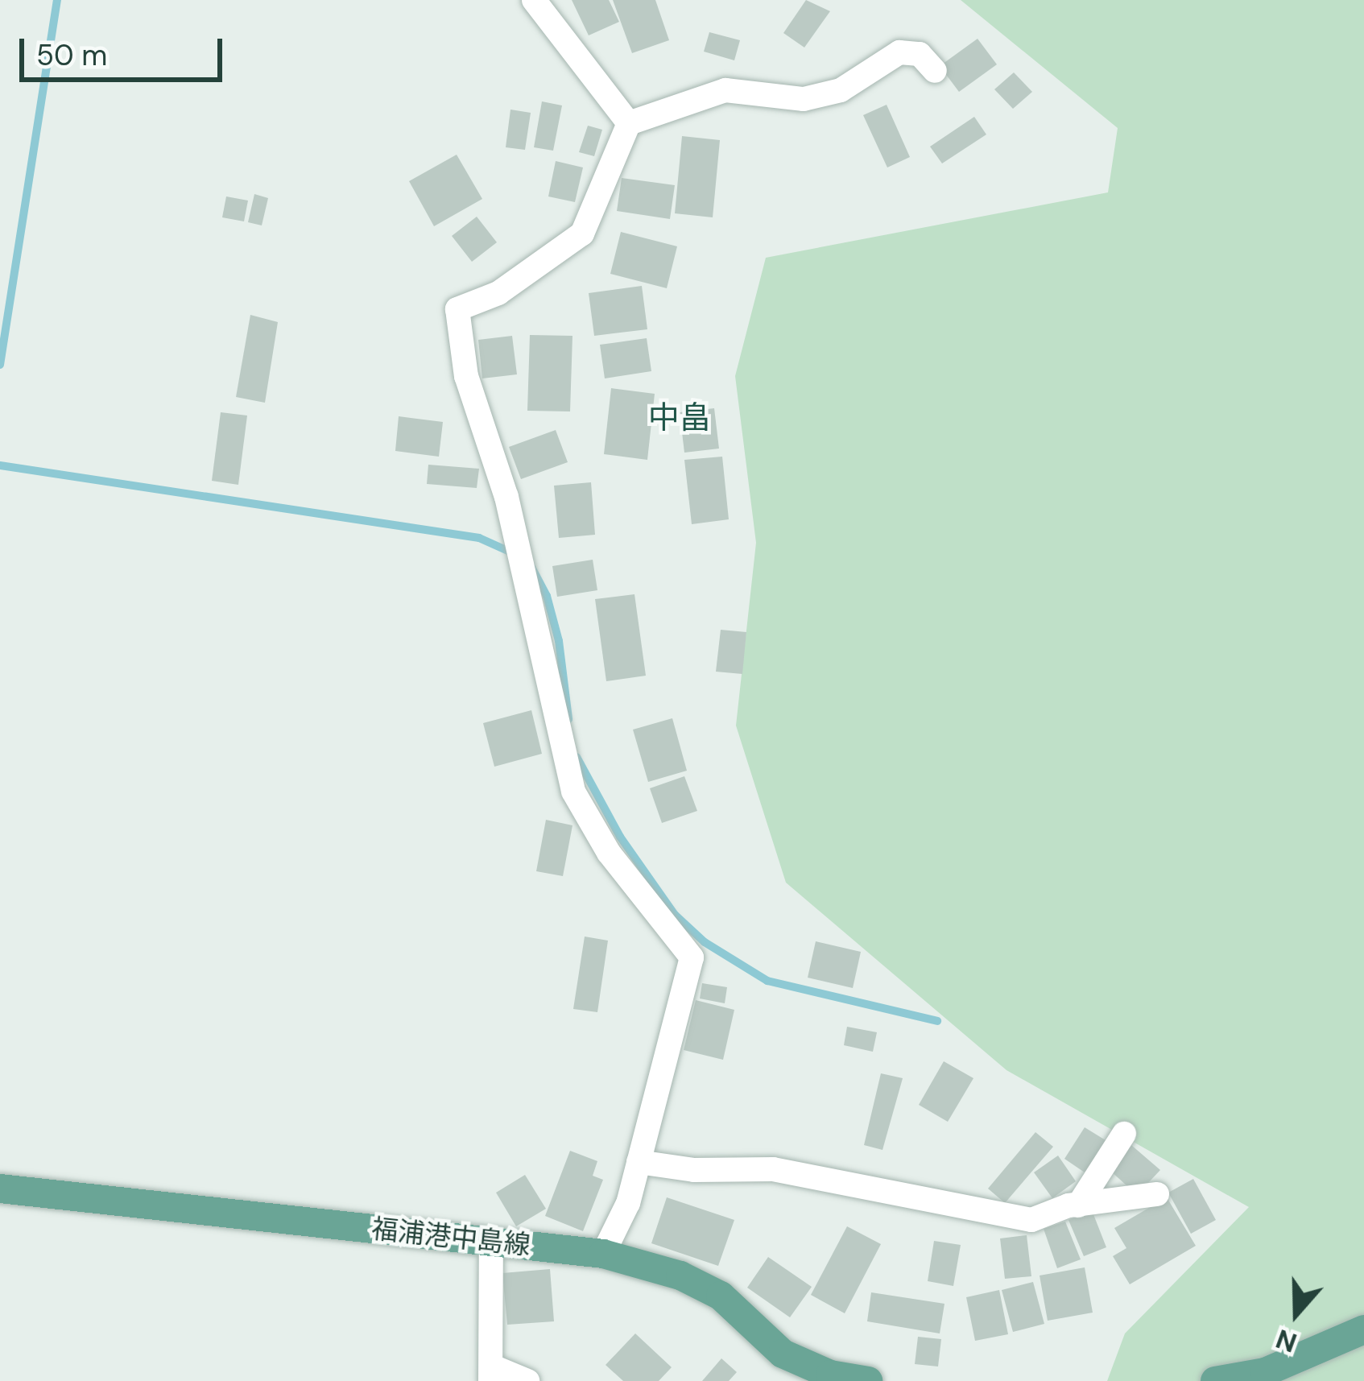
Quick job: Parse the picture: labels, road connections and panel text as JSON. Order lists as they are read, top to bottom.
{
  "streets": {
    "main road": ["福浦港中島線"]
  },
  "districts": ["中畠"],
  "scale_bar": "50 m",
  "north": "bottom"
}
